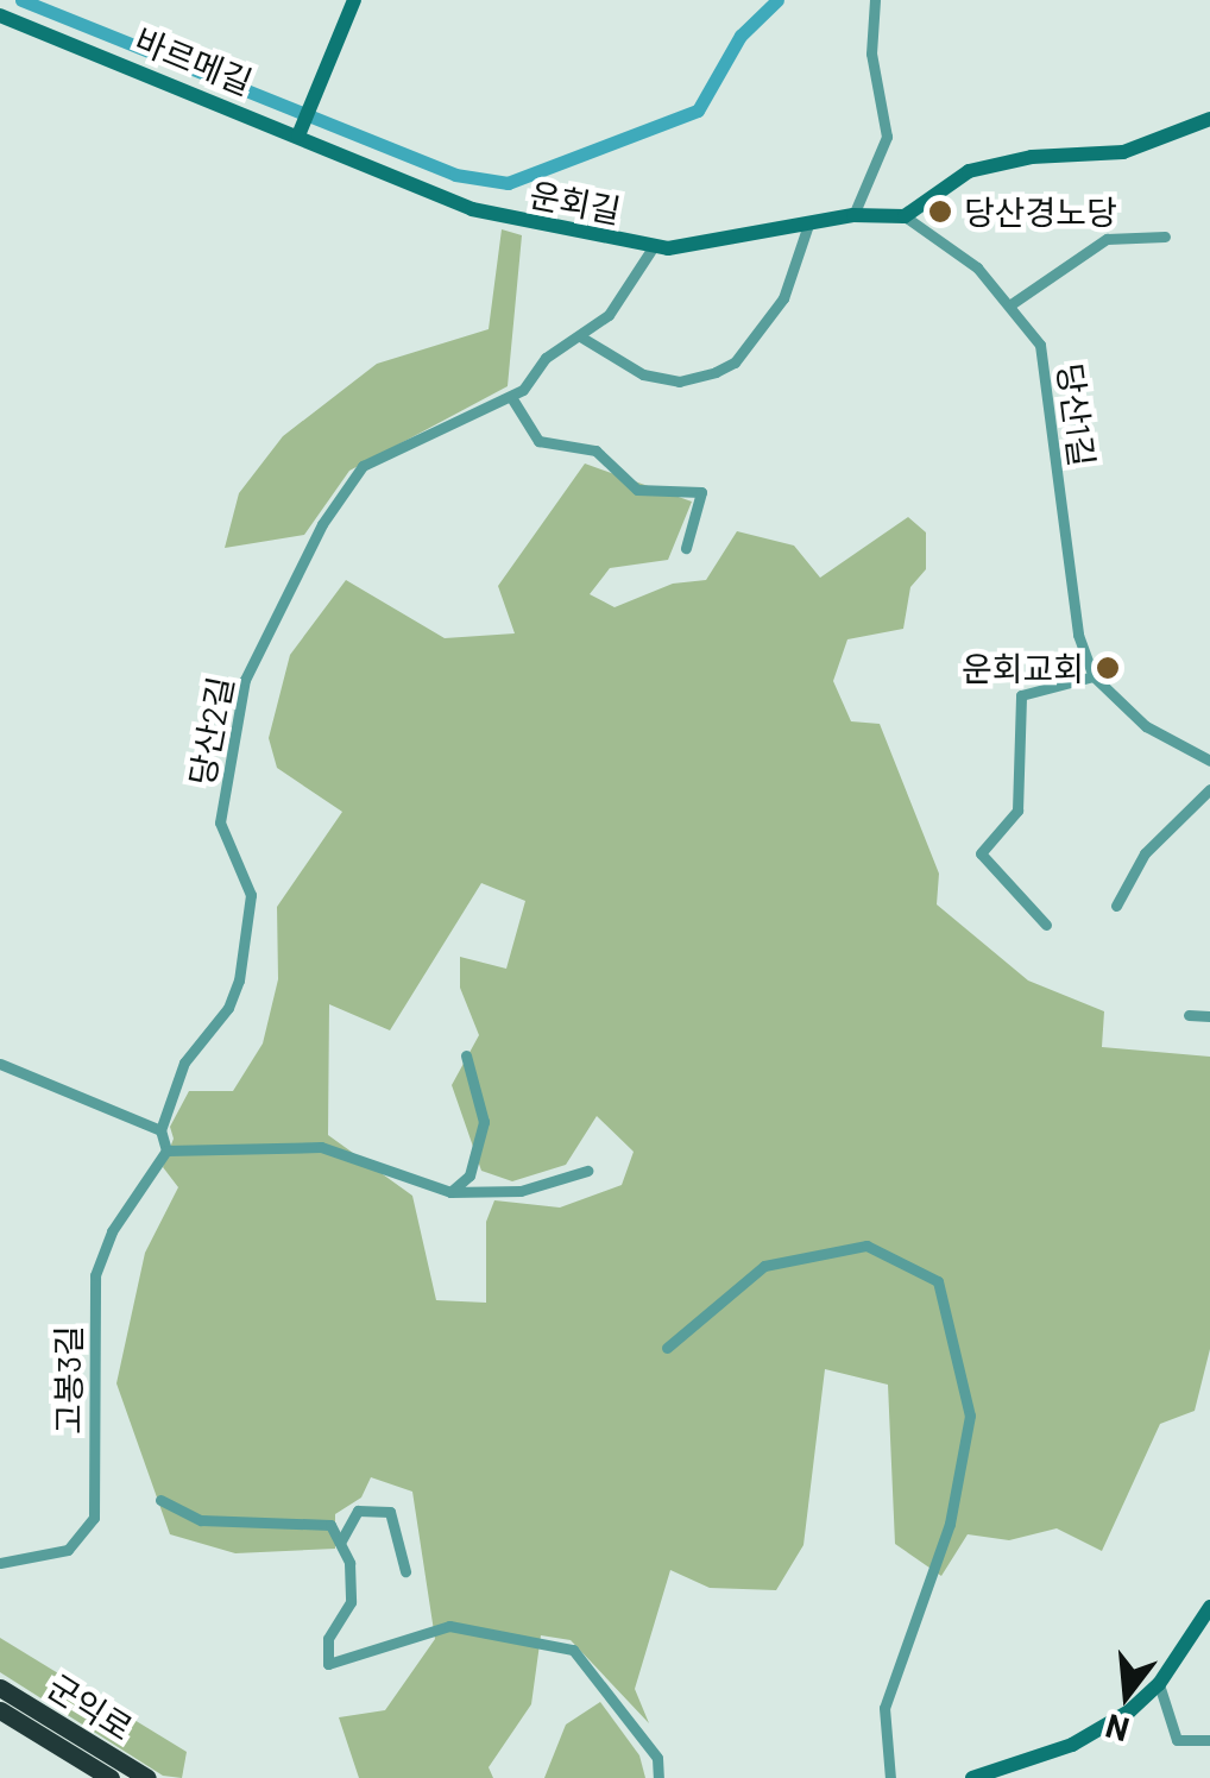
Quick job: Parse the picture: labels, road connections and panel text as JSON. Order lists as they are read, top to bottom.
{
  "streets": {
    "highway": ["군익로"],
    "street": [
      "바르메길",
      "운회길",
      "당산1길",
      "당산2길",
      "고봉3길"
    ]
  },
  "crossings": [
    ["바르메길", "운회길"],
    ["운회길", "당산1길"],
    ["운회길", "당산2길"]
  ],
  "places": ["당산경노당", "운회교회"],
  "north": "bottom"
}
